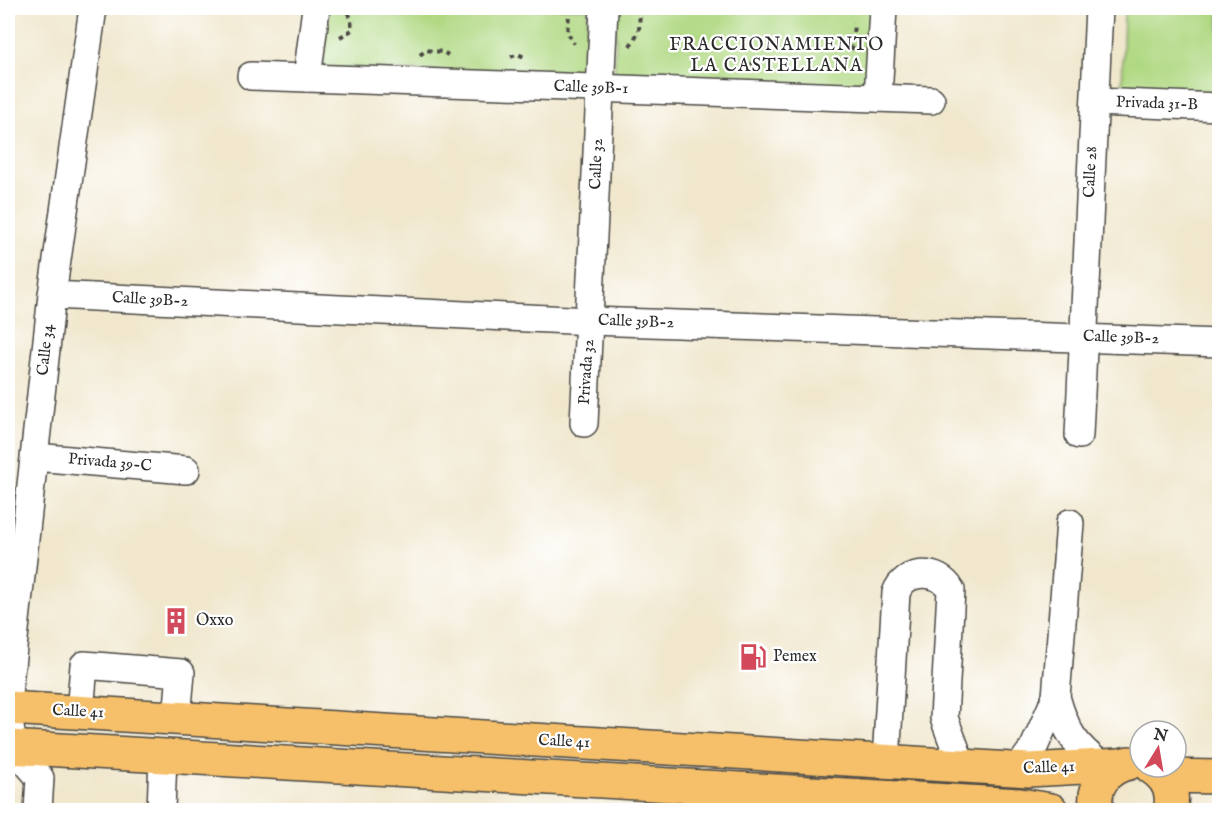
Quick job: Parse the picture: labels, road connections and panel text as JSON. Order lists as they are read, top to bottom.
{
  "streets": {
    "main road": ["Calle 41"],
    "street": [
      "Calle 39B-1",
      "Privada 31-B",
      "Calle 32",
      "Calle 28",
      "Calle 39B-2",
      "Calle 34",
      "Privada 32",
      "Privada 39-C"
    ]
  },
  "crossings": [
    ["Calle 39B-1", "Calle 32"],
    ["Privada 31-B", "Calle 28"],
    ["Calle 32", "Calle 39B-2"],
    ["Calle 32", "Privada 32"],
    ["Calle 28", "Calle 39B-2"],
    ["Calle 39B-2", "Calle 34"],
    ["Calle 39B-2", "Privada 32"],
    ["Calle 34", "Privada 39-C"]
  ],
  "districts": ["FRACCIONAMIENTO LA CASTELLANA"],
  "places": {
    "building": ["Oxxo"],
    "fuel station": ["Pemex"]
  },
  "north": "top"
}
